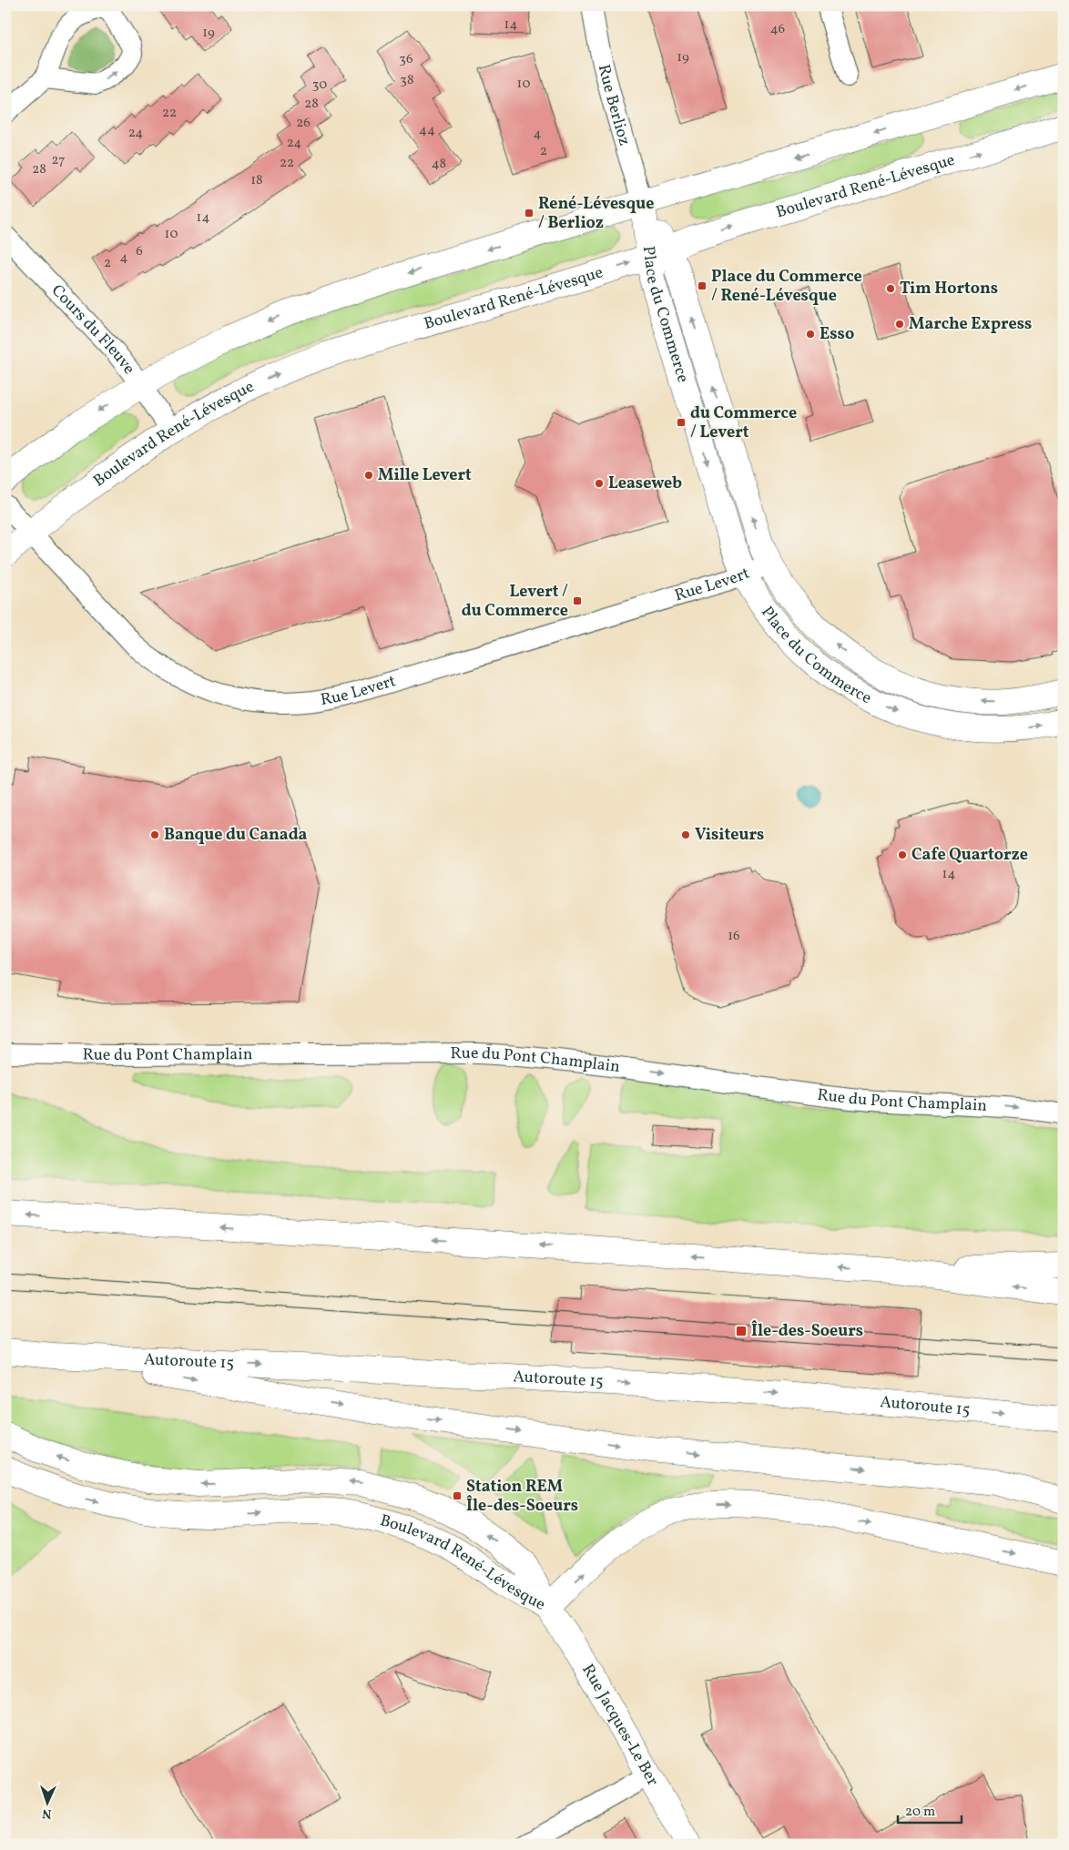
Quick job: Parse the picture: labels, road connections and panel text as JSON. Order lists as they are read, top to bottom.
{
  "streets": {
    "main road": [
      "Boulevard René-Lévesque",
      "Place du Commerce",
      "Autoroute 15",
      "Rue Jacques-Le Ber"
    ],
    "street": [
      "Rue Berlioz",
      "Cours du Fleuve",
      "Rue Levert",
      "Rue du Pont Champlain"
    ]
  },
  "crossings": [
    ["Rue Berlioz", "Place du Commerce"],
    ["Boulevard René-Lévesque", "Place du Commerce"],
    ["Boulevard René-Lévesque", "Cours du Fleuve"],
    ["Boulevard René-Lévesque", "Rue Levert"],
    ["Boulevard René-Lévesque", "Rue Jacques-Le Ber"],
    ["Place du Commerce", "Rue Levert"]
  ],
  "one_way": ["Rue du Pont Champlain"],
  "places": {
    "transit": [
      "René-Lévesque / Berlioz",
      "Place du Commerce / René-Lévesque",
      "du Commerce / Levert",
      "Levert / du Commerce",
      "Île-des-Soeurs",
      "Station REM Île-des-Soeurs"
    ],
    "other": [
      "Tim Hortons",
      "Marche Express",
      "Esso",
      "Mille Levert",
      "Leaseweb",
      "Banque du Canada",
      "Visiteurs",
      "Cafe Quartorze"
    ]
  },
  "house_numbers": [
    "14",
    "46",
    "19",
    "19",
    "36",
    "38",
    "10",
    "30",
    "28",
    "22",
    "26",
    "44",
    "24",
    "4",
    "24",
    "2",
    "27",
    "22",
    "48",
    "28",
    "18",
    "14",
    "10",
    "6",
    "4",
    "2",
    "14",
    "16"
  ],
  "scale_bar": "20 m",
  "north": "bottom"
}
